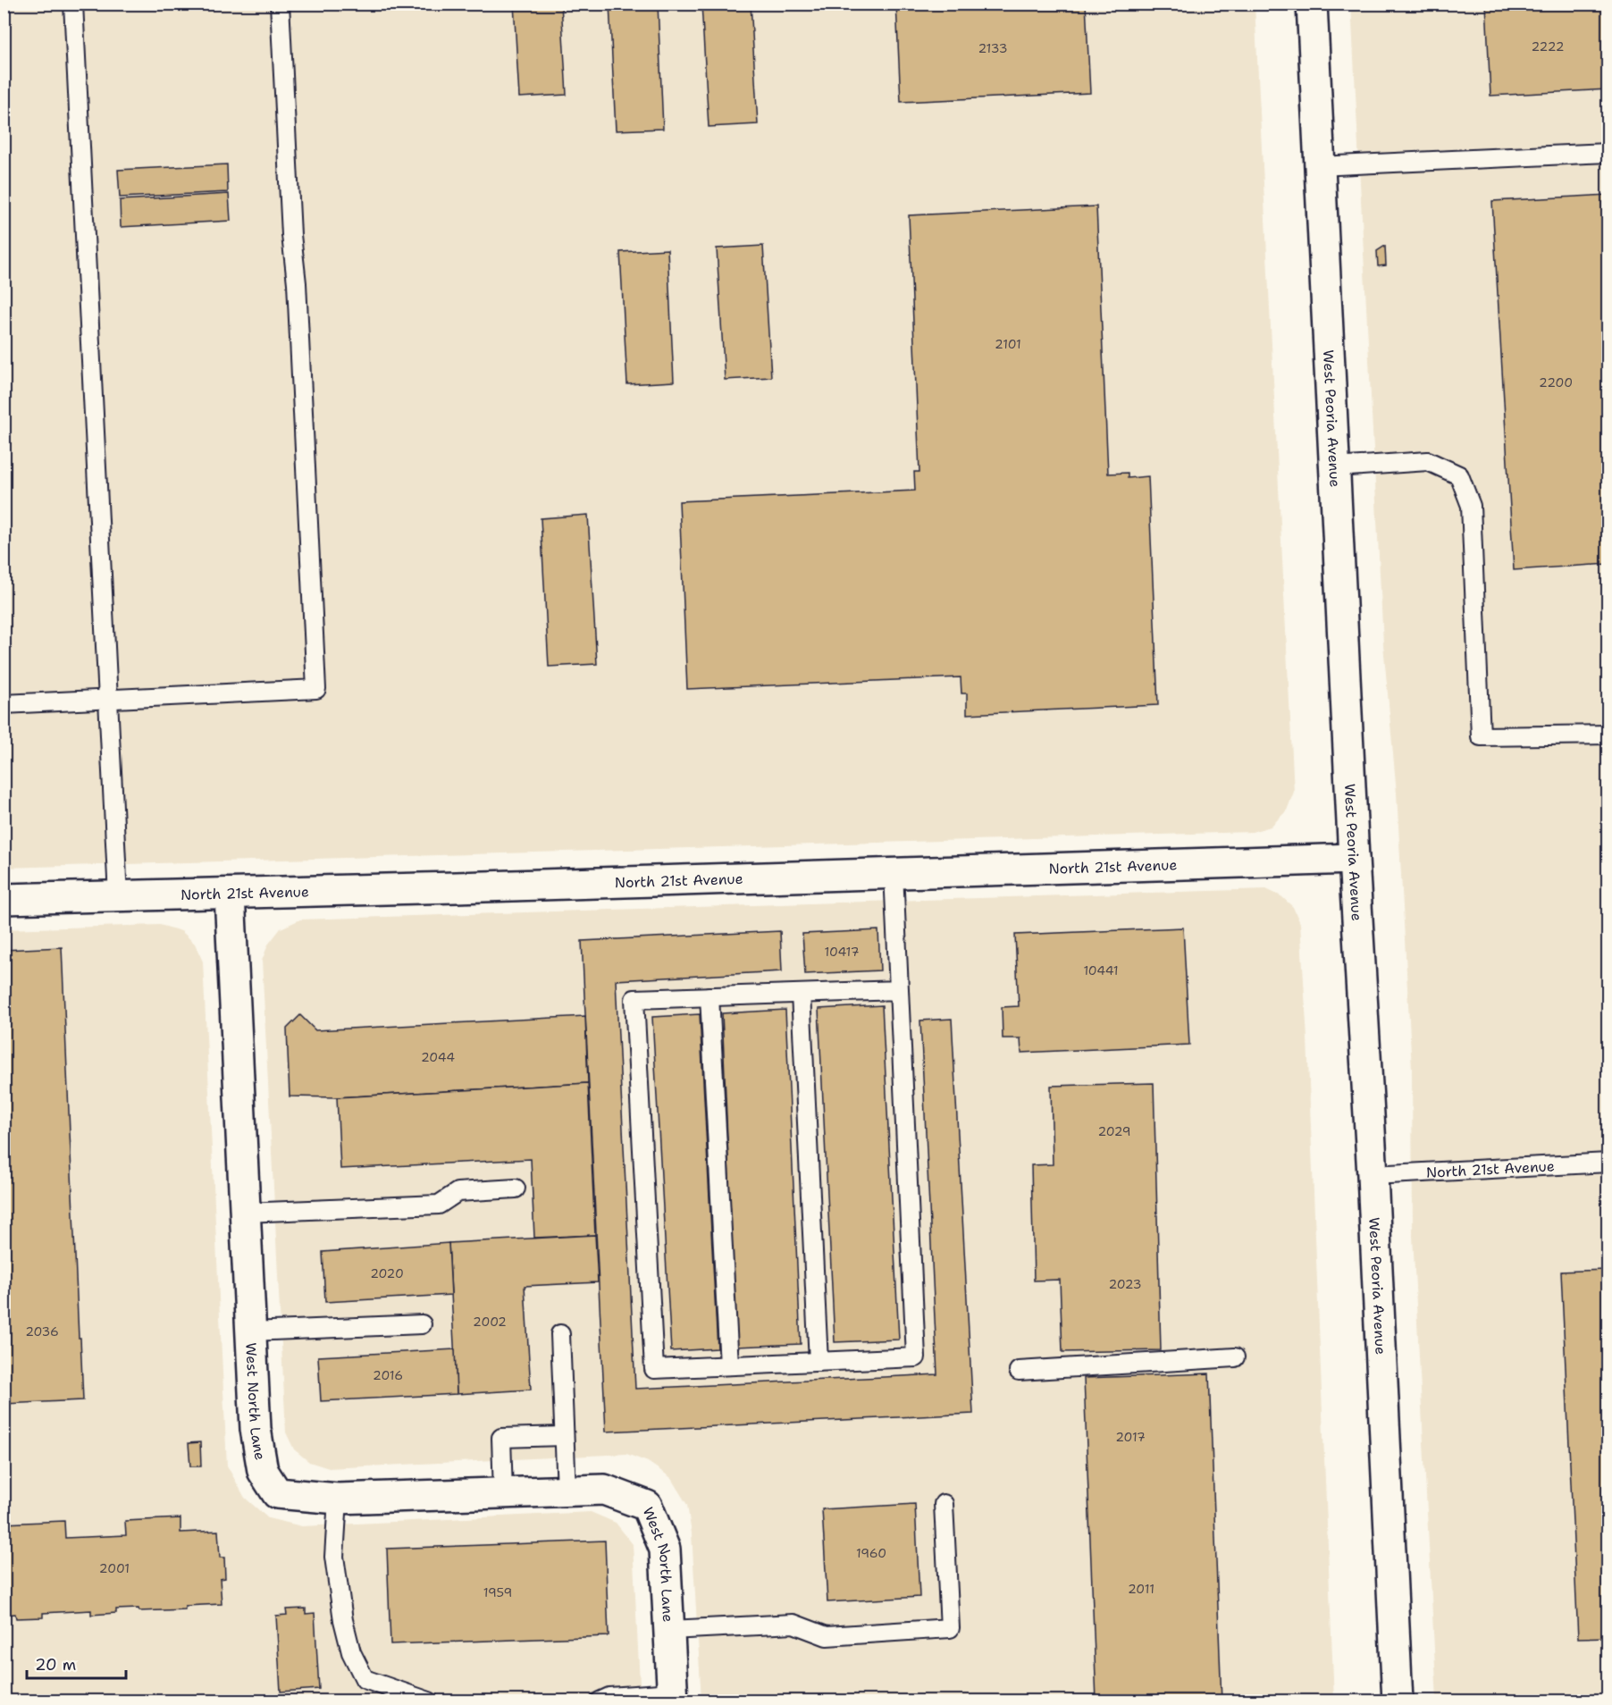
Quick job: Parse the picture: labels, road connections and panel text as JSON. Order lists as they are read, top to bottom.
{
  "streets": {
    "street": ["West Peoria Avenue", "North 21st Avenue", "West North Lane"]
  },
  "crossings": [
    ["West Peoria Avenue", "North 21st Avenue"],
    ["North 21st Avenue", "West North Lane"]
  ],
  "house_numbers": [
    "2222",
    "2133",
    "2101",
    "2200",
    "10417",
    "10441",
    "2044",
    "2029",
    "2020",
    "2023",
    "2002",
    "2036",
    "2016",
    "2017",
    "1960",
    "2001",
    "2011",
    "1959"
  ],
  "scale_bar": "20 m"
}
